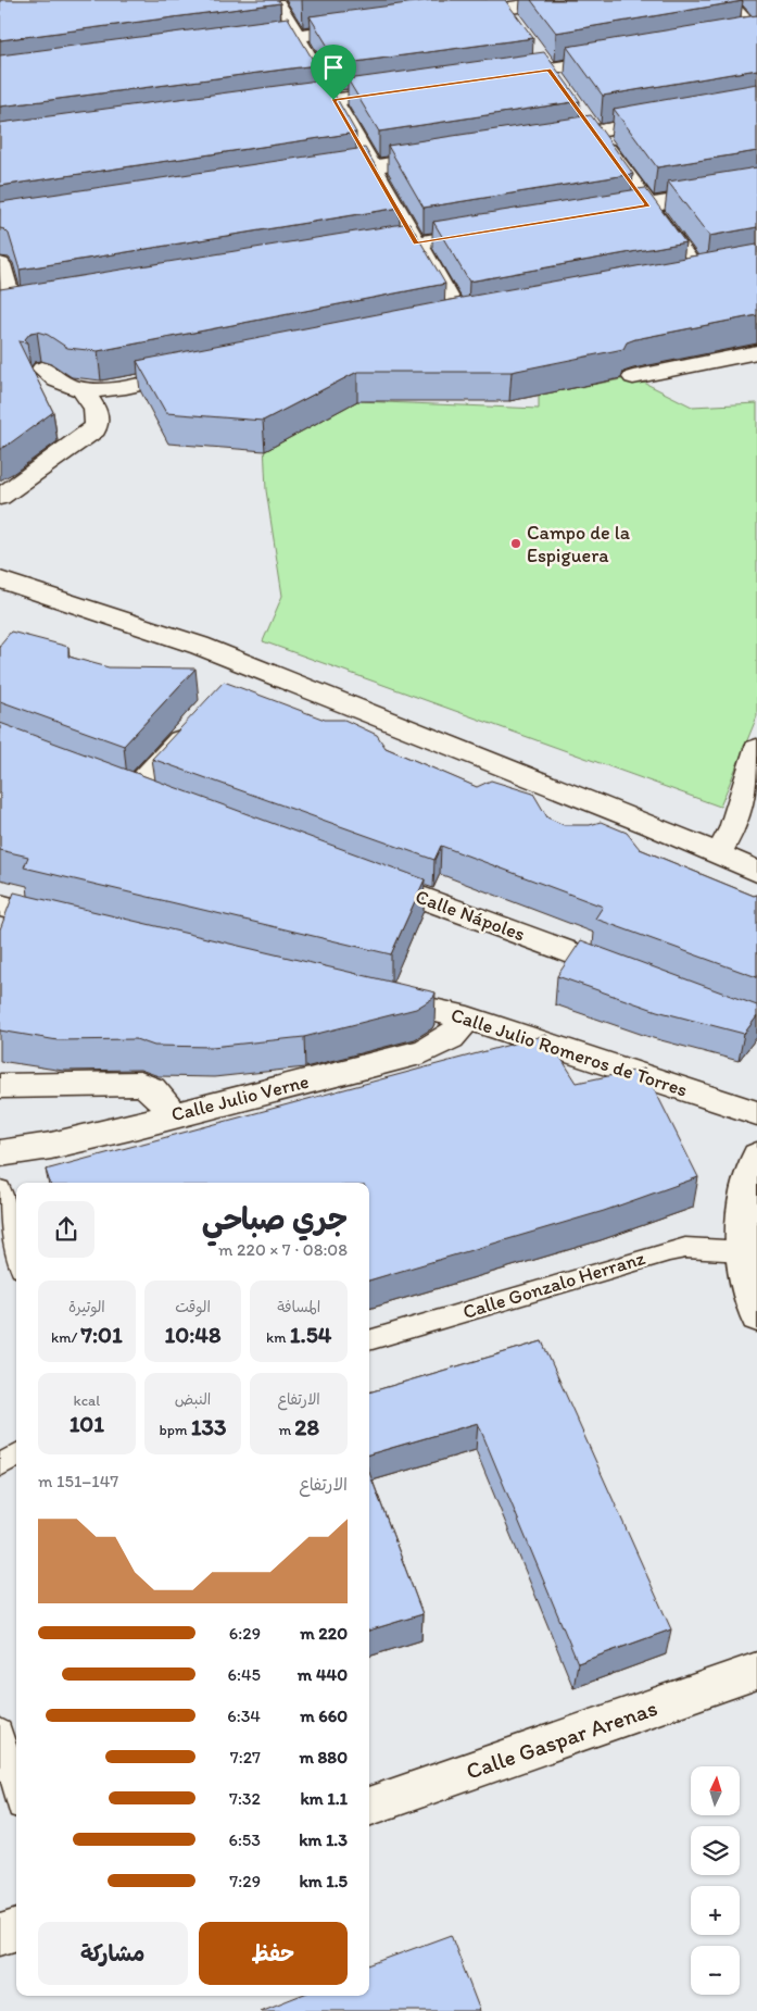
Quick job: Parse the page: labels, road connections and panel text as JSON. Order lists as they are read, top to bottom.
{
  "streets": {
    "street": [
      "Calle Nápoles",
      "Calle Julio Romeros de Torres",
      "Calle Julio Verne",
      "Calle Gaspar Arenas"
    ],
    "lane": ["Calle Gonzalo Herranz"]
  },
  "crossings": [
    ["Calle Julio Romeros de Torres", "Calle Julio Verne"]
  ],
  "places": ["Campo de la Espiguera"],
  "north": "top",
  "page": {
    "heading": ["جري صباحي", "08:08 · 7 × 220 m"],
    "stats": [
      ["المسافة", "1.54 km"],
      ["الوقت", "10:48"],
      ["الوتيرة", "7:01 /km"],
      ["الارتفاع", "28 m"],
      ["النبض", "133 bpm"],
      ["kcal", "101"]
    ],
    "chart": ["الارتفاع", "147–151 m"],
    "list": [
      {
        "name": "220 m",
        "note": "6:29"
      },
      {
        "name": "440 m",
        "note": "6:45"
      },
      {
        "name": "660 m",
        "note": "6:34"
      },
      {
        "name": "880 m",
        "note": "7:27"
      },
      {
        "name": "1.1 km",
        "note": "7:32"
      },
      {
        "name": "1.3 km",
        "note": "6:53"
      },
      {
        "name": "1.5 km",
        "note": "7:29"
      }
    ],
    "map_buttons": ["+", "−"],
    "buttons": ["حفظ", "مشاركة"]
  }
}
